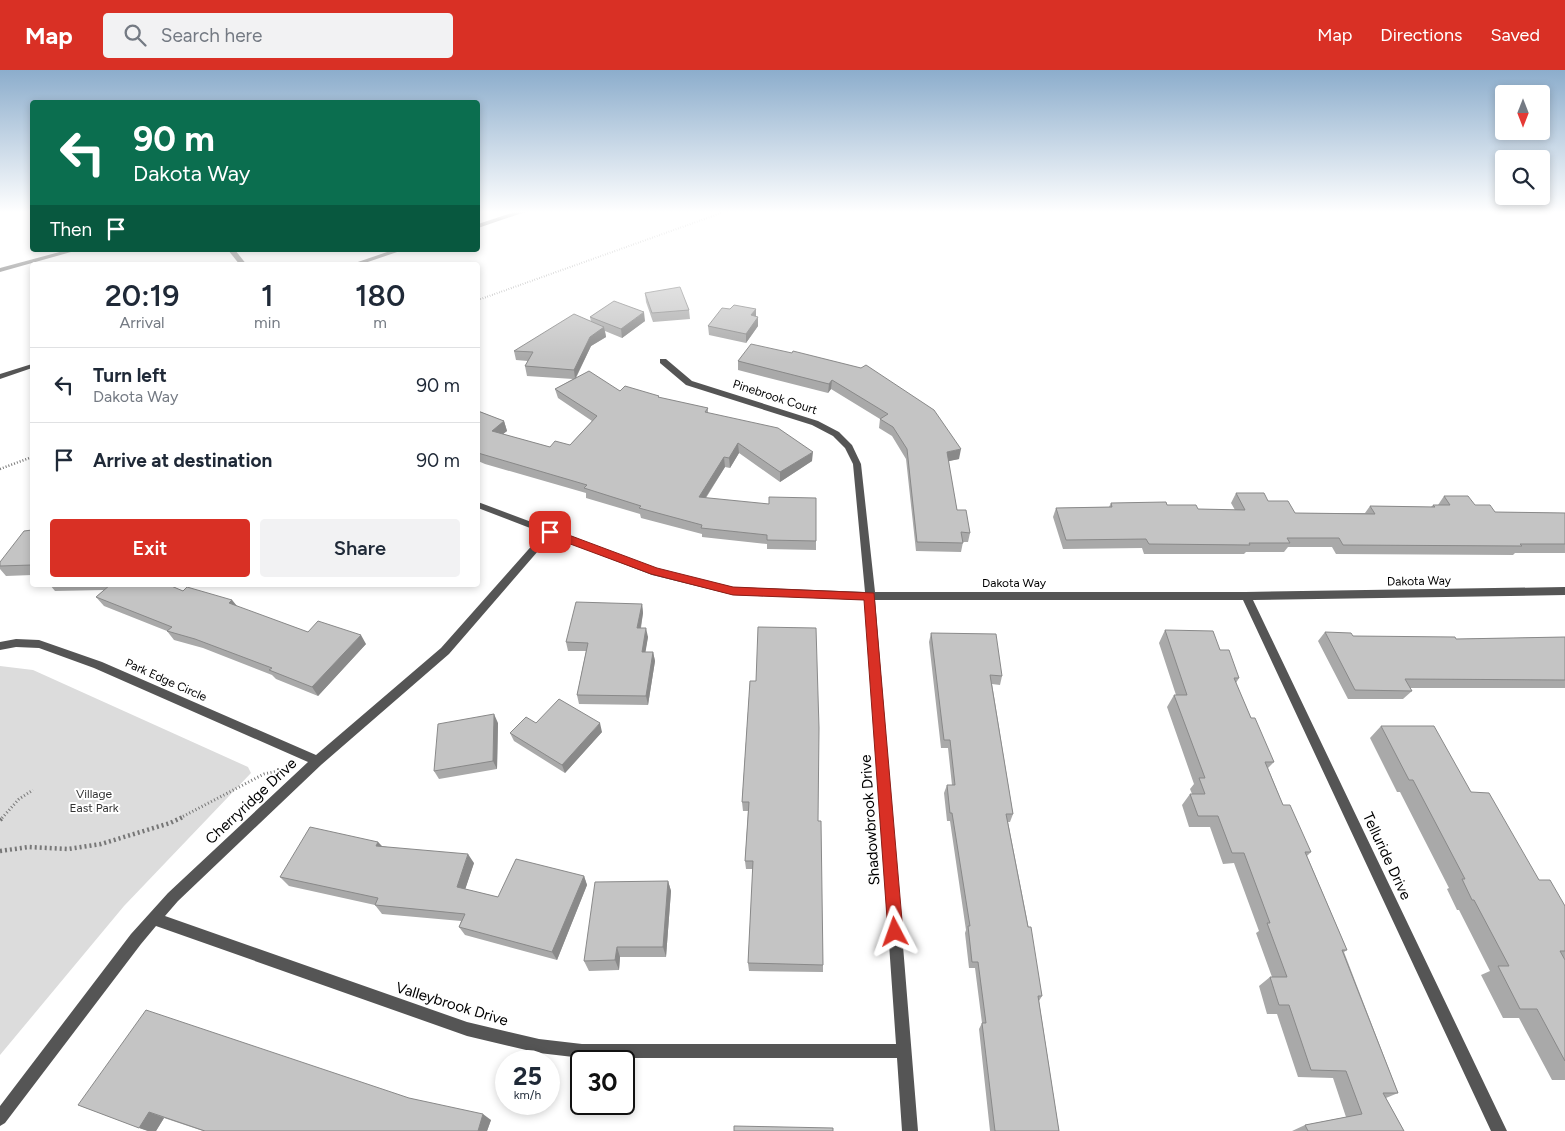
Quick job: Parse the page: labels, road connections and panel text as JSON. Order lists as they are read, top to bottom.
{
  "streets": {
    "street": [
      "Pinebrook Court",
      "Dakota Way",
      "Park Edge Circle",
      "Cherryridge Drive",
      "Shadowbrook Drive",
      "Telluride Drive",
      "Valleybrook Drive"
    ]
  },
  "crossings": [
    ["Pinebrook Court", "Dakota Way"],
    ["Pinebrook Court", "Shadowbrook Drive"],
    ["Dakota Way", "Cherryridge Drive"],
    ["Dakota Way", "Shadowbrook Drive"],
    ["Dakota Way", "Telluride Drive"],
    ["Park Edge Circle", "Cherryridge Drive"],
    ["Cherryridge Drive", "Valleybrook Drive"],
    ["Shadowbrook Drive", "Valleybrook Drive"]
  ],
  "parks": ["Village East Park"],
  "north": "bottom",
  "page": {
    "header": "Map",
    "search": "Search here",
    "nav": ["Map", "Directions", "Saved"],
    "turn": ["90 m", "Dakota Way"],
    "then": "Then",
    "eta": [
      "20:19",
      "Arrival",
      "1",
      "min",
      "180",
      "m"
    ],
    "list": [
      {
        "name": "Turn left",
        "note": "Dakota Way",
        "value": "90 m"
      },
      {
        "name": "Arrive at destination",
        "value": "90 m"
      }
    ],
    "buttons": ["Exit", "Share"],
    "speed": "25 km/h",
    "limit": "30"
  }
}
